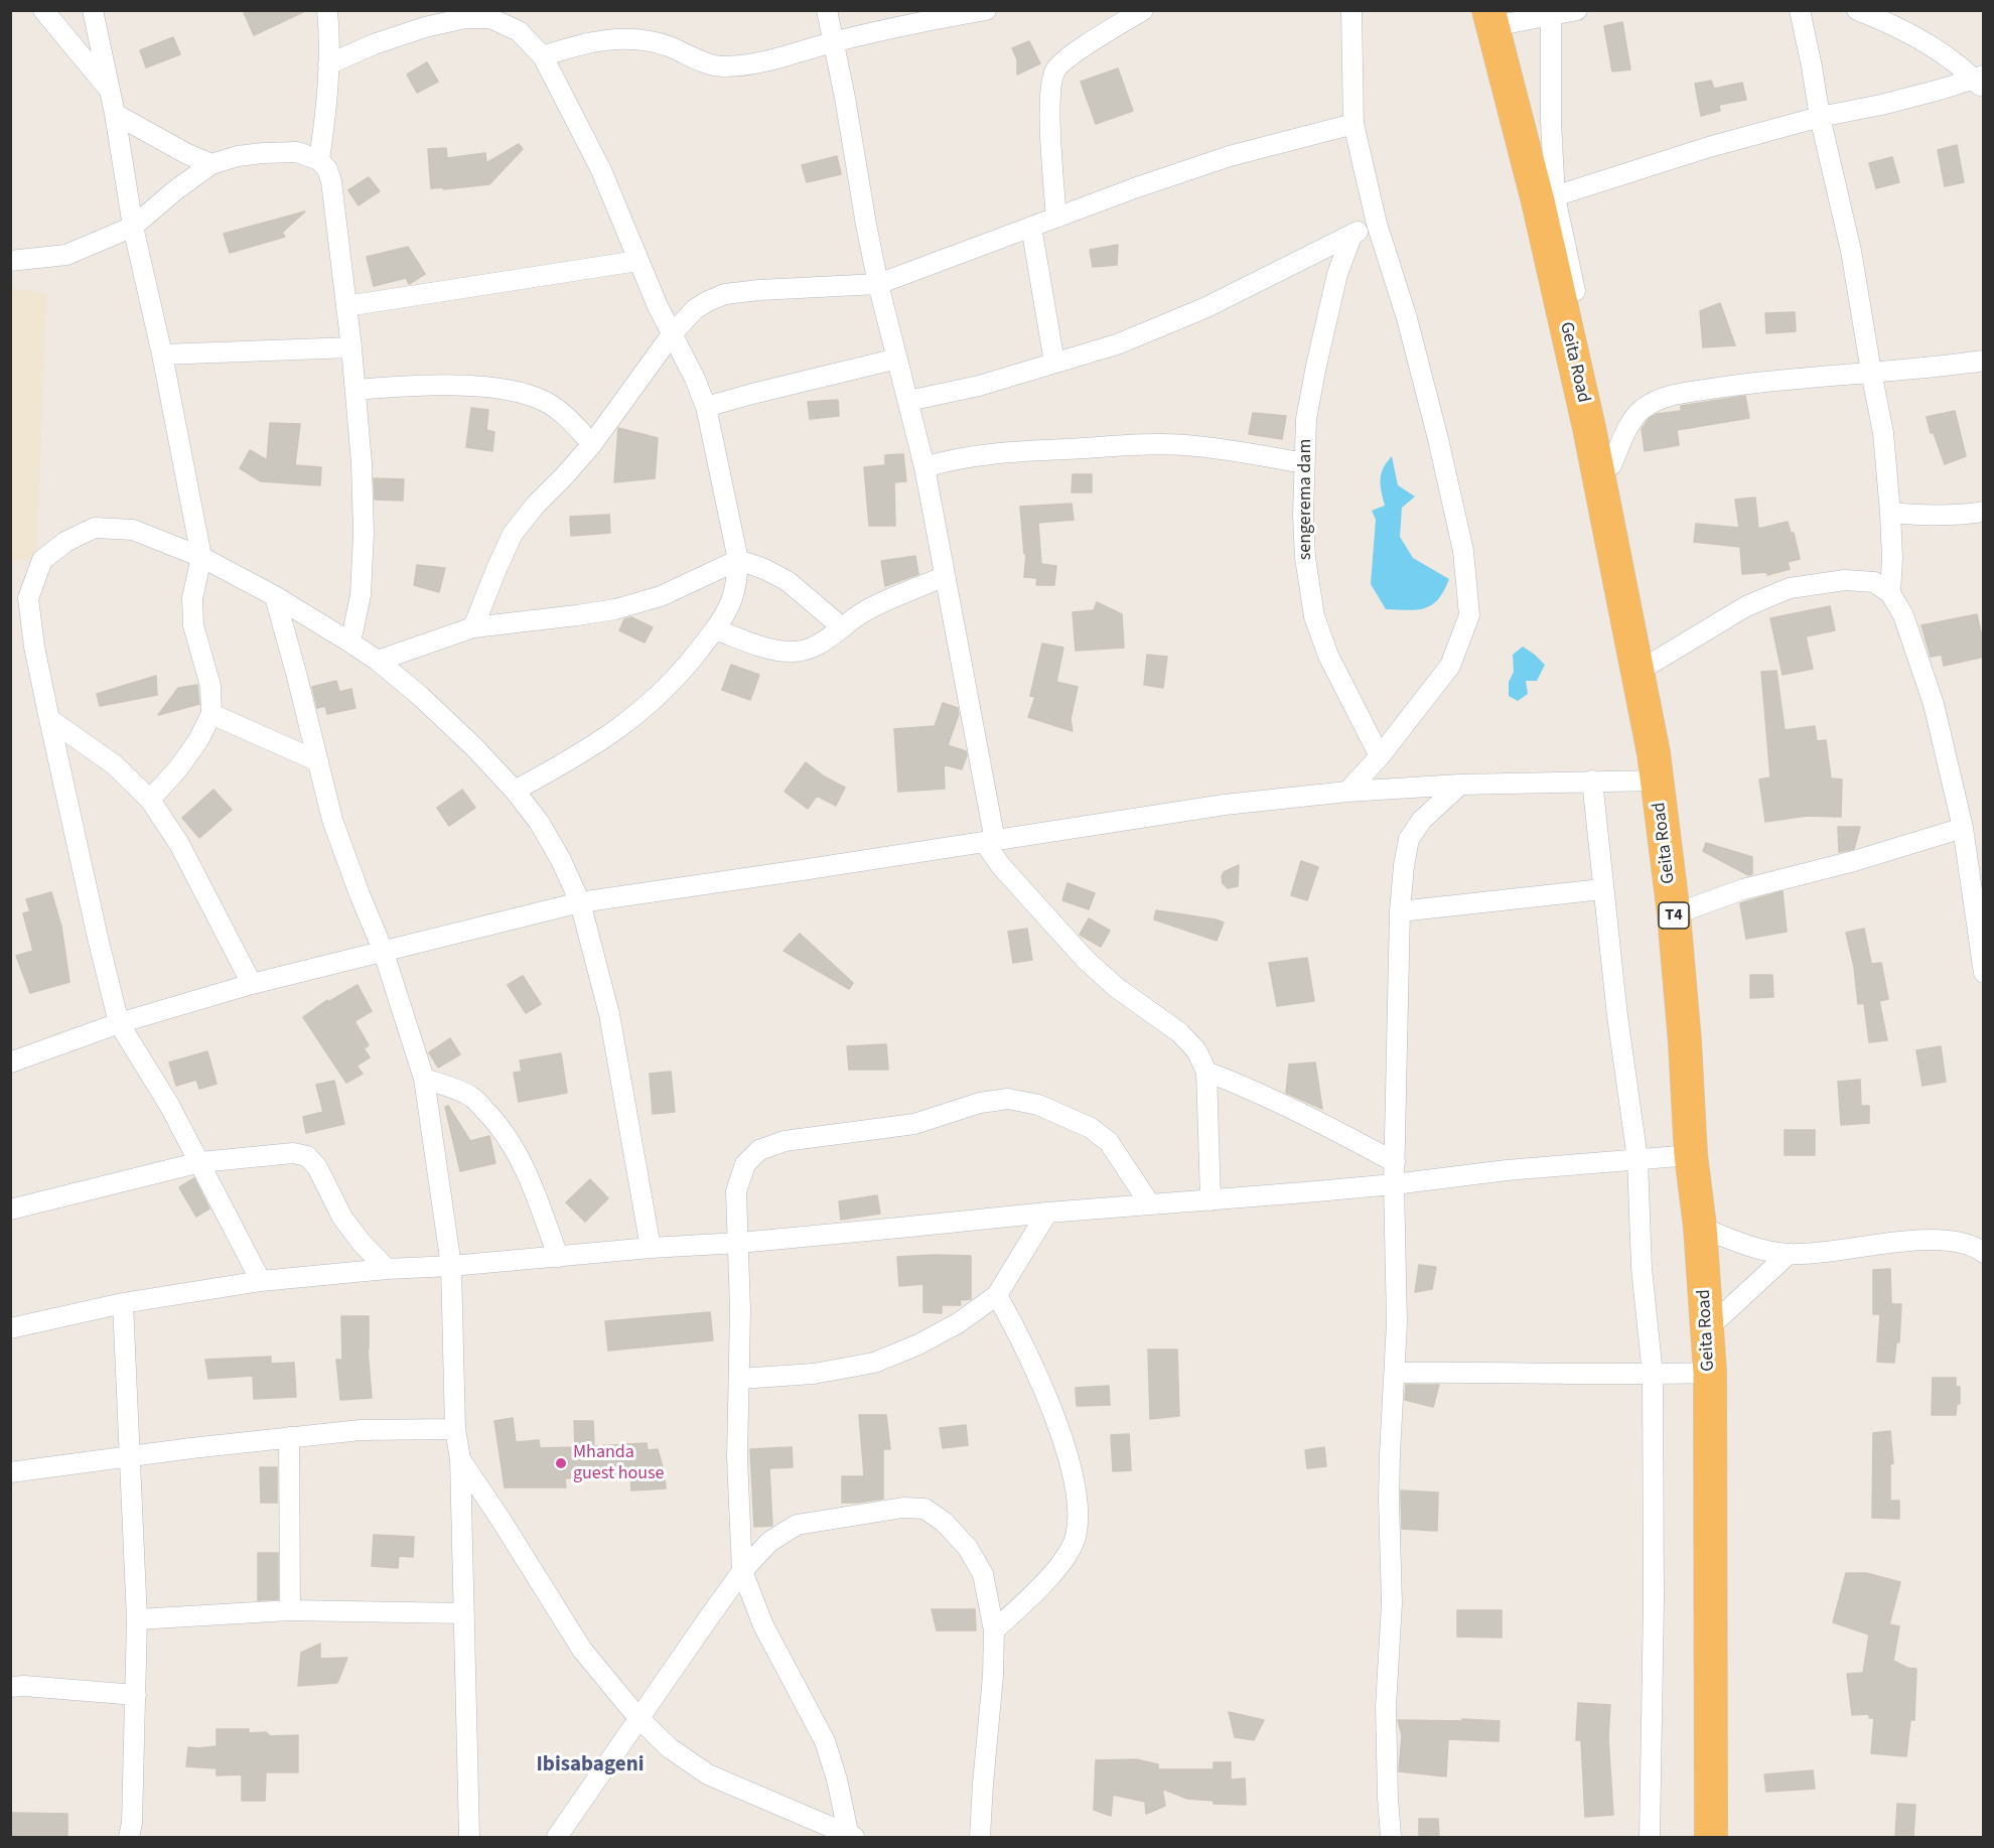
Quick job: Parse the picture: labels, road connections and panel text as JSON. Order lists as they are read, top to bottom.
{
  "streets": {
    "highway": ["Geita Road", "T4"],
    "street": ["sengerema dam"]
  },
  "districts": ["Ibisabageni"],
  "places": ["Mhanda guest house"]
}
